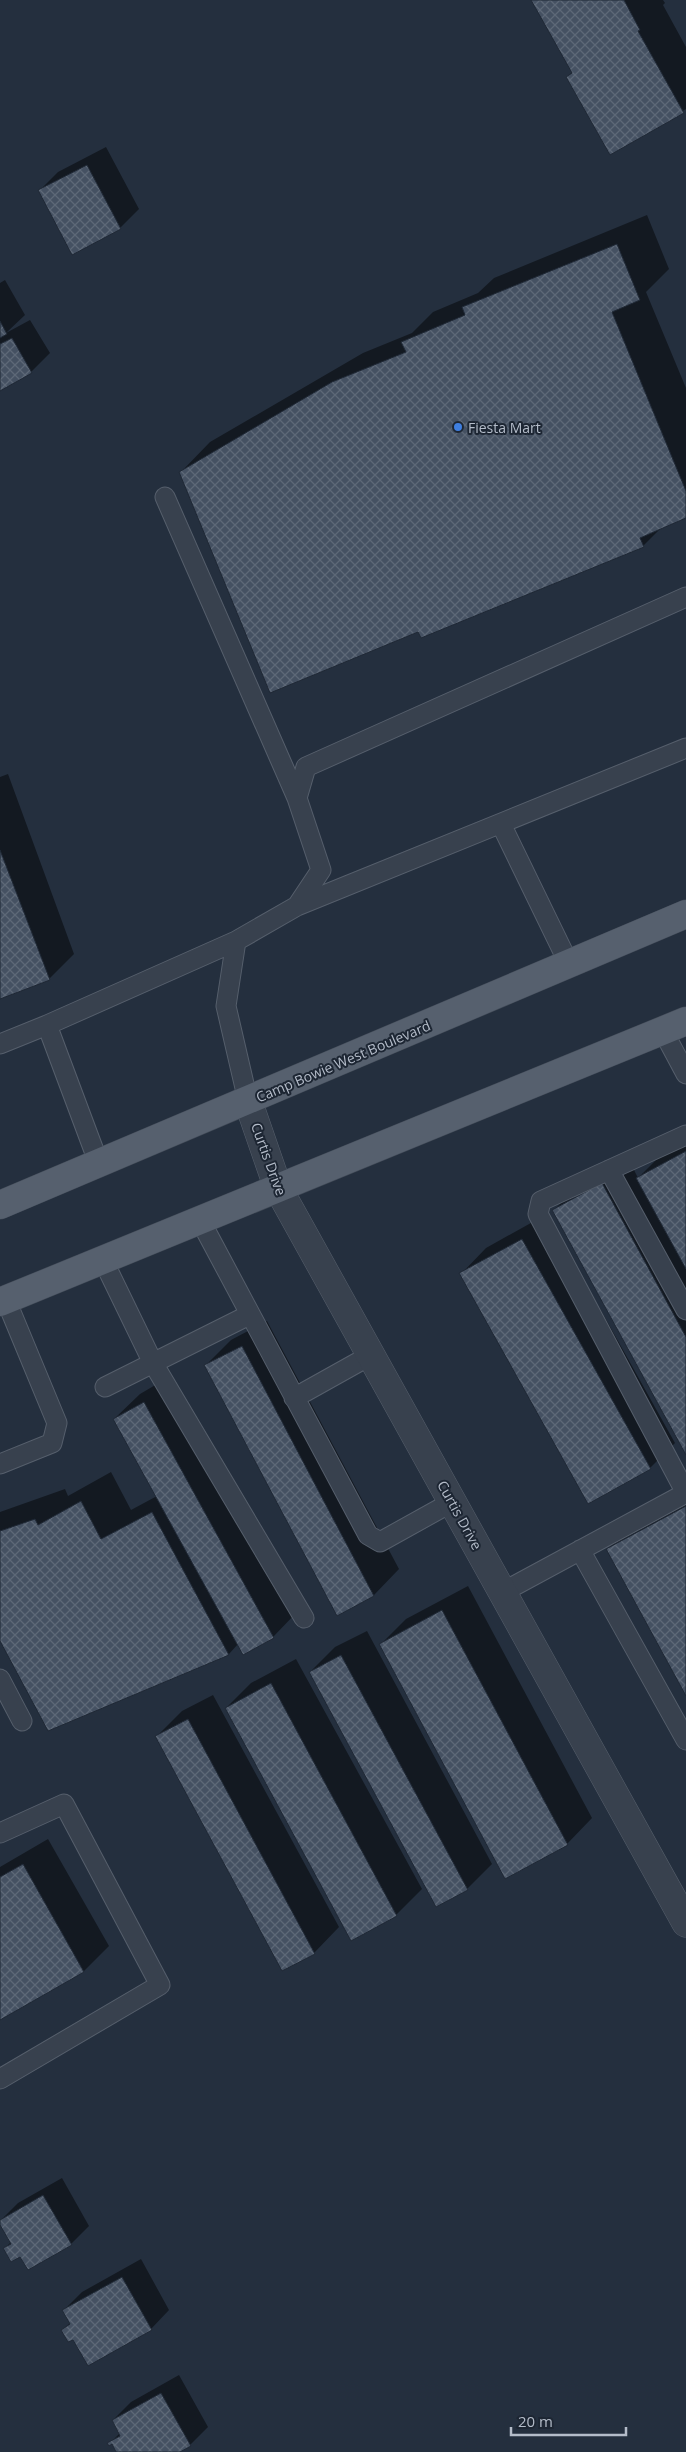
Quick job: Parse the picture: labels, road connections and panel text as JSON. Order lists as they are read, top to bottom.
{
  "streets": {
    "main road": ["Camp Bowie West Boulevard"],
    "street": ["Curtis Drive"]
  },
  "crossings": [
    ["Camp Bowie West Boulevard", "Curtis Drive"]
  ],
  "places": ["Fiesta Mart"],
  "scale_bar": "20 m"
}
